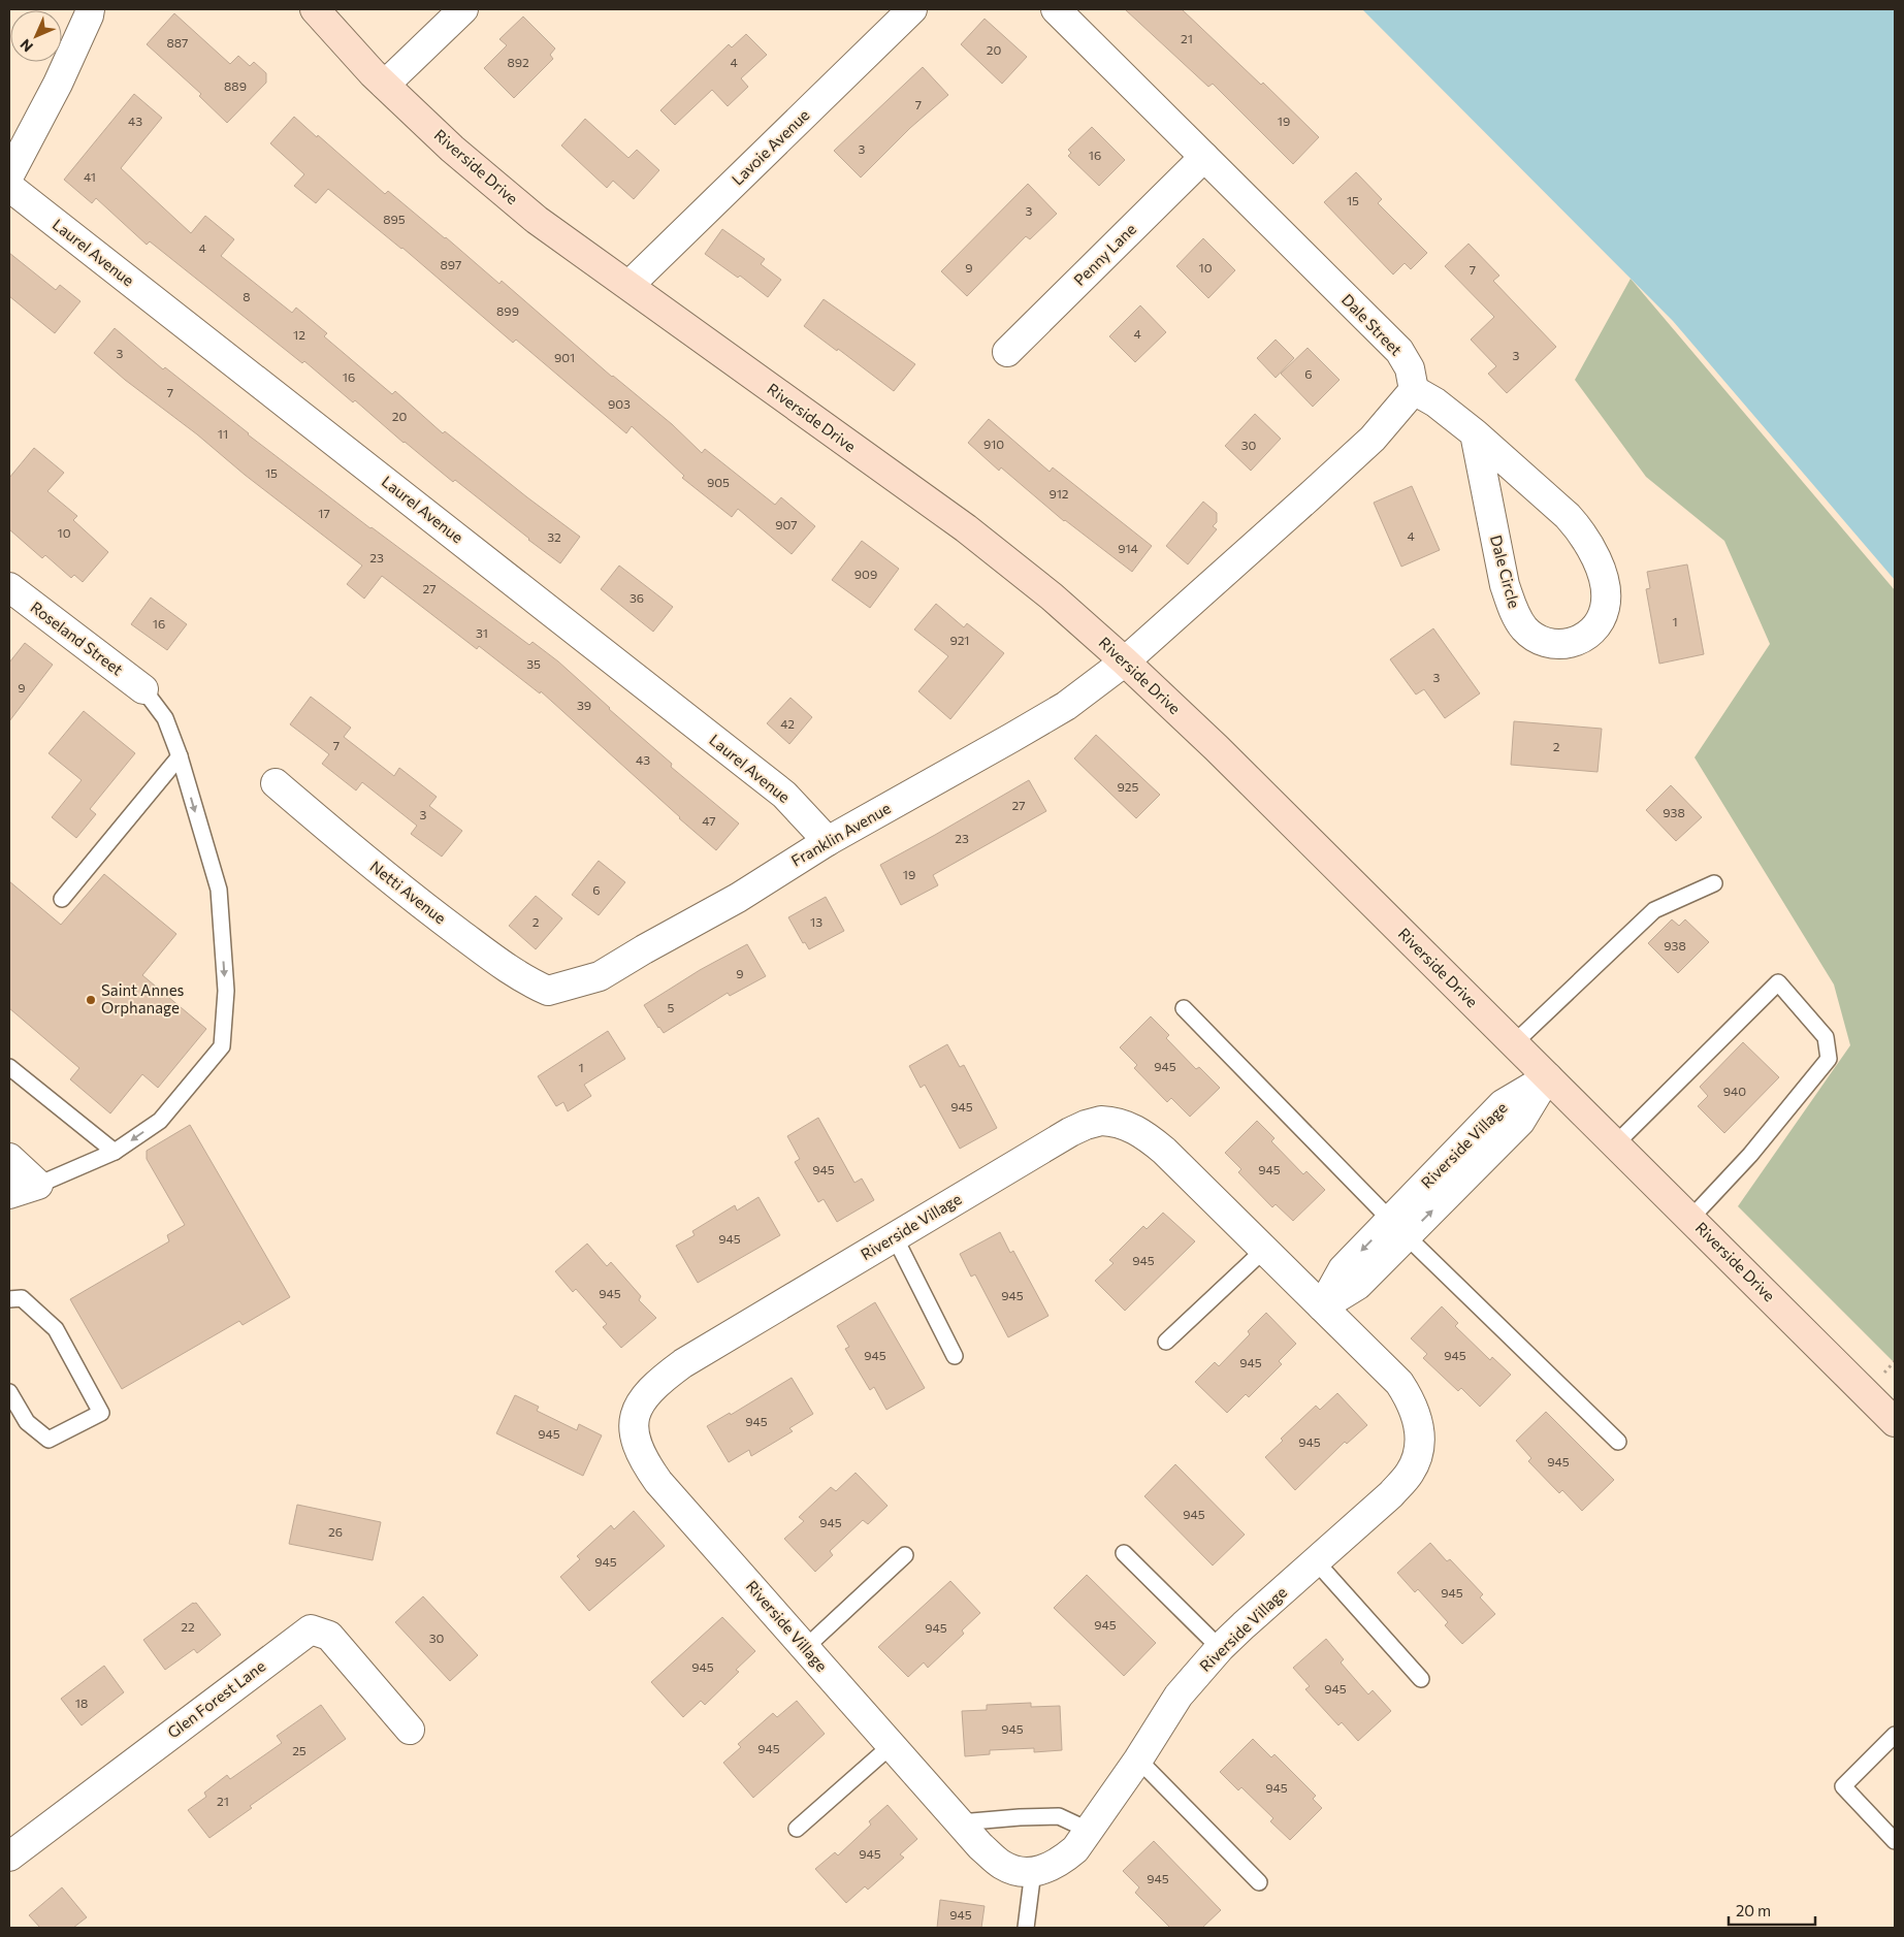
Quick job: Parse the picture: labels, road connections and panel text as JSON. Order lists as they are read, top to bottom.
{
  "streets": {
    "main road": ["Riverside Drive"],
    "street": [
      "Lavoie Avenue",
      "Laurel Avenue",
      "Penny Lane",
      "Dale Street",
      "Dale Circle",
      "Roseland Street",
      "Franklin Avenue",
      "Netti Avenue",
      "Riverside Village",
      "Glen Forest Lane"
    ]
  },
  "crossings": [
    ["Lavoie Avenue", "Riverside Drive"],
    ["Riverside Drive", "Franklin Avenue"],
    ["Riverside Drive", "Riverside Village"],
    ["Laurel Avenue", "Franklin Avenue"],
    ["Penny Lane", "Dale Street"],
    ["Dale Street", "Dale Circle"],
    ["Franklin Avenue", "Netti Avenue"]
  ],
  "places": ["Saint Annes Orphanage"],
  "house_numbers": [
    "21",
    "887",
    "20",
    "892",
    "4",
    "889",
    "7",
    "43",
    "19",
    "3",
    "16",
    "41",
    "15",
    "3",
    "895",
    "4",
    "897",
    "9",
    "10",
    "7",
    "8",
    "899",
    "4",
    "12",
    "3",
    "3",
    "901",
    "6",
    "16",
    "7",
    "903",
    "20",
    "11",
    "910",
    "30",
    "15",
    "905",
    "912",
    "17",
    "907",
    "10",
    "4",
    "32",
    "914",
    "23",
    "909",
    "27",
    "36",
    "1",
    "16",
    "31",
    "921",
    "35",
    "3",
    "9",
    "39",
    "42",
    "7",
    "2",
    "43",
    "925",
    "27",
    "938",
    "3",
    "47",
    "23",
    "19",
    "6",
    "2",
    "13",
    "938",
    "9",
    "5",
    "945",
    "1",
    "940",
    "945",
    "945",
    "945",
    "945",
    "945",
    "945",
    "945",
    "945",
    "945",
    "945",
    "945",
    "945",
    "945",
    "945",
    "945",
    "945",
    "26",
    "945",
    "945",
    "945",
    "22",
    "945",
    "30",
    "945",
    "945",
    "18",
    "945",
    "945",
    "25",
    "945",
    "21",
    "945",
    "945",
    "945"
  ],
  "scale_bar": "20 m",
  "north": "bottom left"
}
